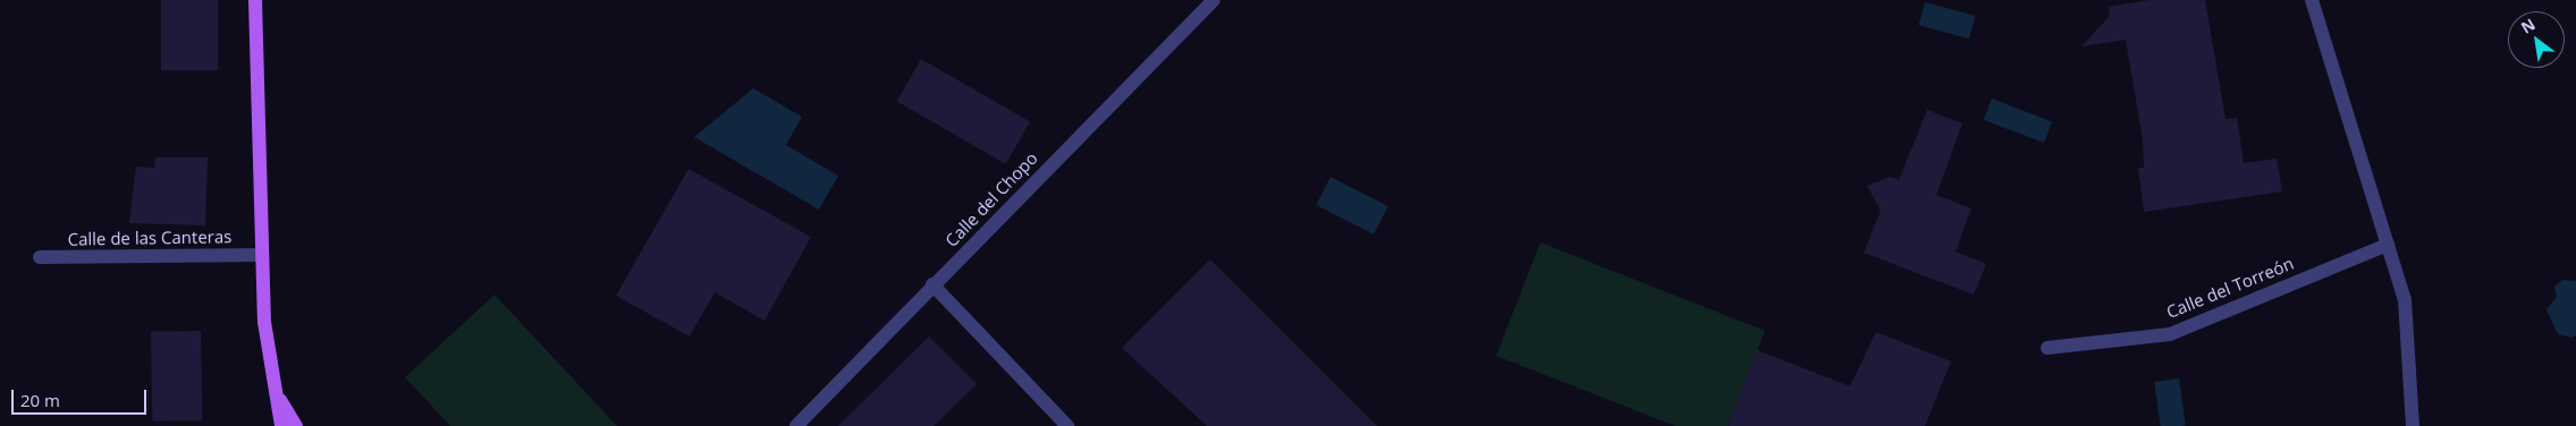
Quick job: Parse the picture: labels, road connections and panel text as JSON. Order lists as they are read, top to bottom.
{
  "streets": {
    "street": ["Calle del Chopo", "Calle de las Canteras", "Calle del Torreón"]
  },
  "scale_bar": "20 m",
  "north": "top left"
}
